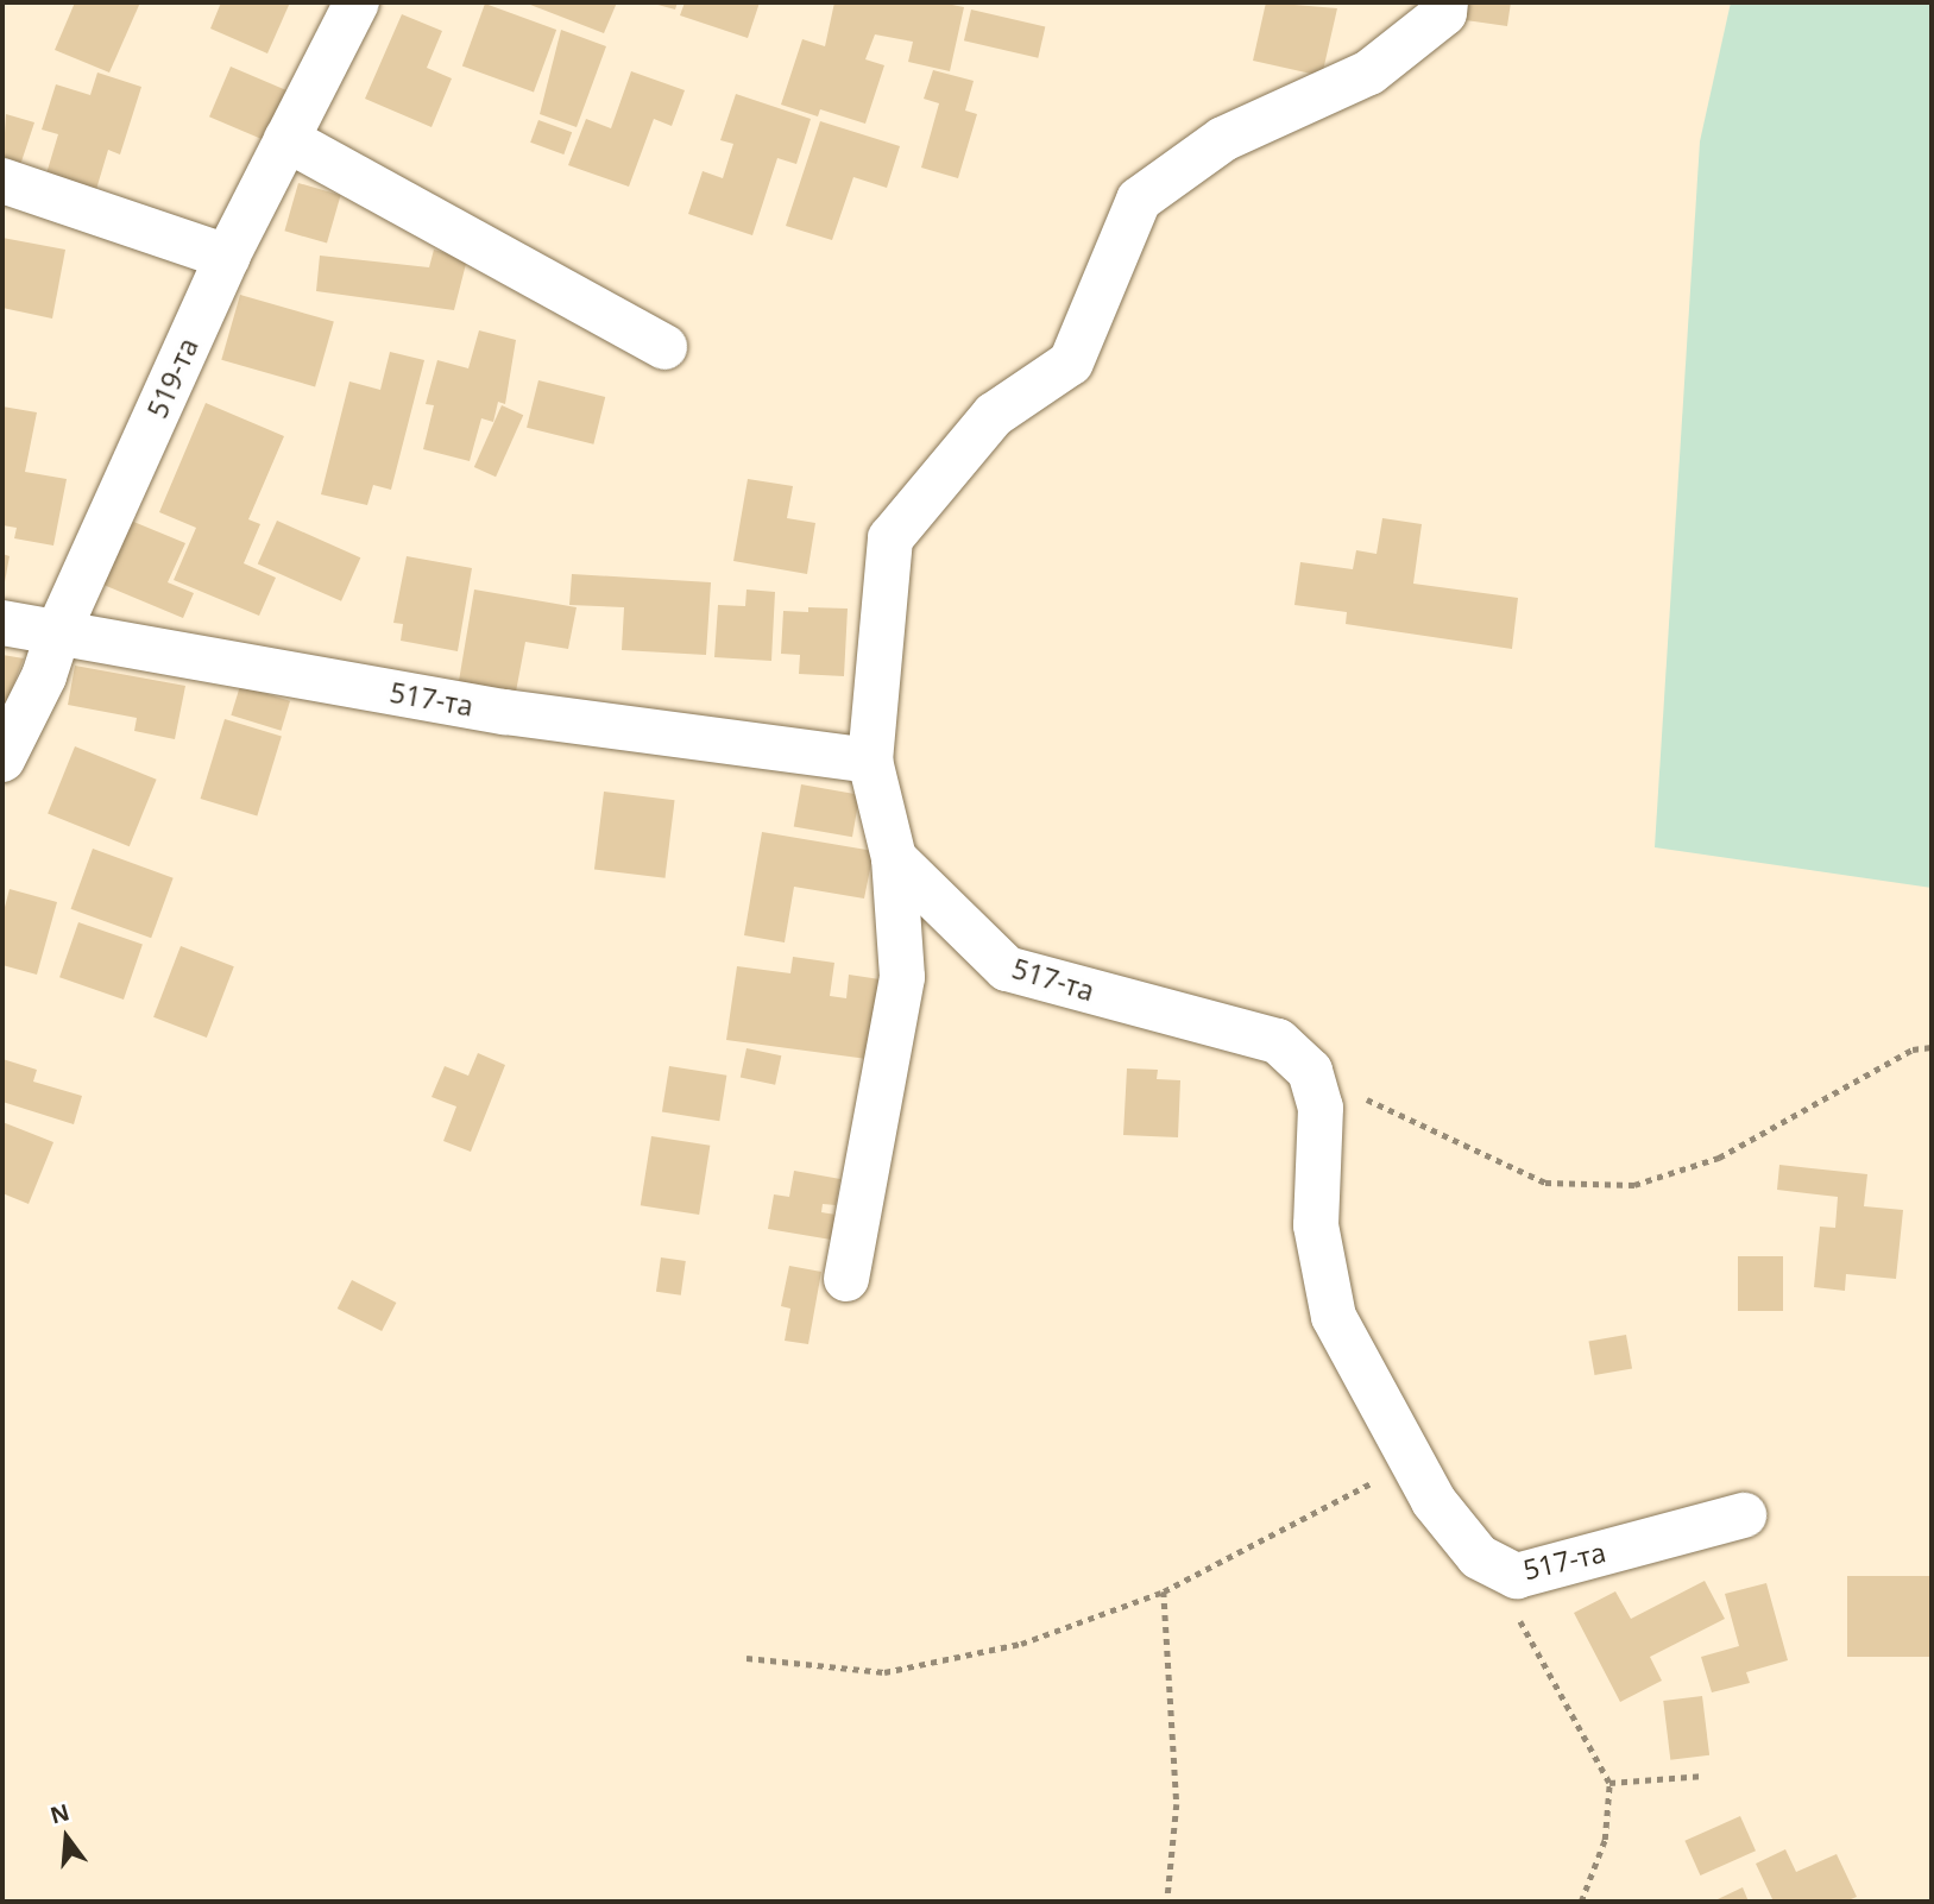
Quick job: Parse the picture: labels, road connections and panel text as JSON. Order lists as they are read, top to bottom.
{
  "streets": {
    "street": ["519-та", "517-та"]
  },
  "crossings": [
    ["519-та", "517-та"]
  ],
  "north": "top"
}
